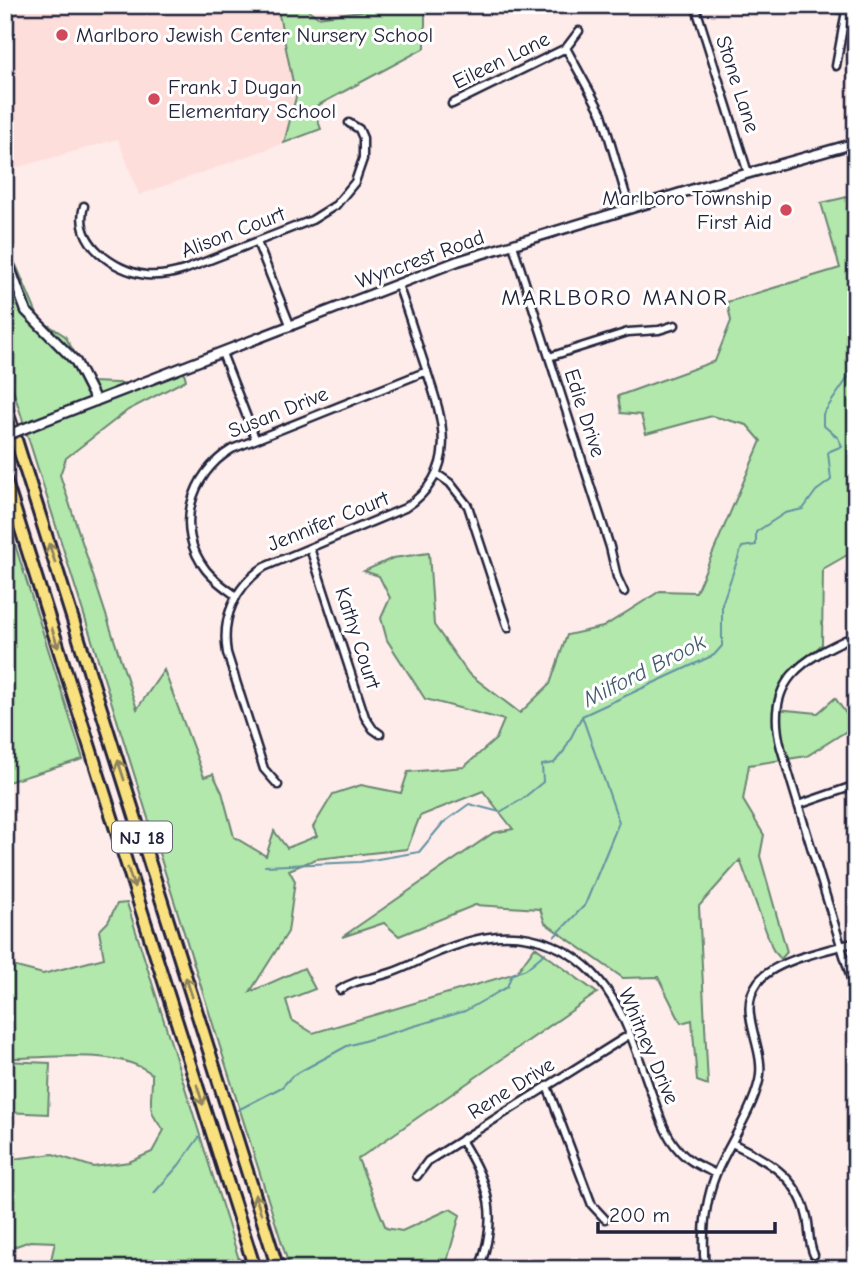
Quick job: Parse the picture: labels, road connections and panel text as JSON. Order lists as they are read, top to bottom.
{
  "streets": {
    "highway": ["NJ 18"],
    "street": [
      "Eileen Lane",
      "Stone Lane",
      "Alison Court",
      "Wyncrest Road",
      "Susan Drive",
      "Edie Drive",
      "Jennifer Court",
      "Kathy Court",
      "Whitney Drive",
      "Rene Drive"
    ]
  },
  "crossings": [
    ["Stone Lane", "Wyncrest Road"],
    ["Wyncrest Road", "Edie Drive"],
    ["Wyncrest Road", "Jennifer Court"],
    ["Susan Drive", "Jennifer Court"],
    ["Jennifer Court", "Kathy Court"],
    ["Whitney Drive", "Rene Drive"]
  ],
  "districts": ["MARLBORO MANOR"],
  "water": ["Milford Brook"],
  "places": ["Marlboro Jewish Center Nursery School", "Frank J Dugan Elementary School", "Marlboro Township First Aid"],
  "scale_bar": "200 m"
}
